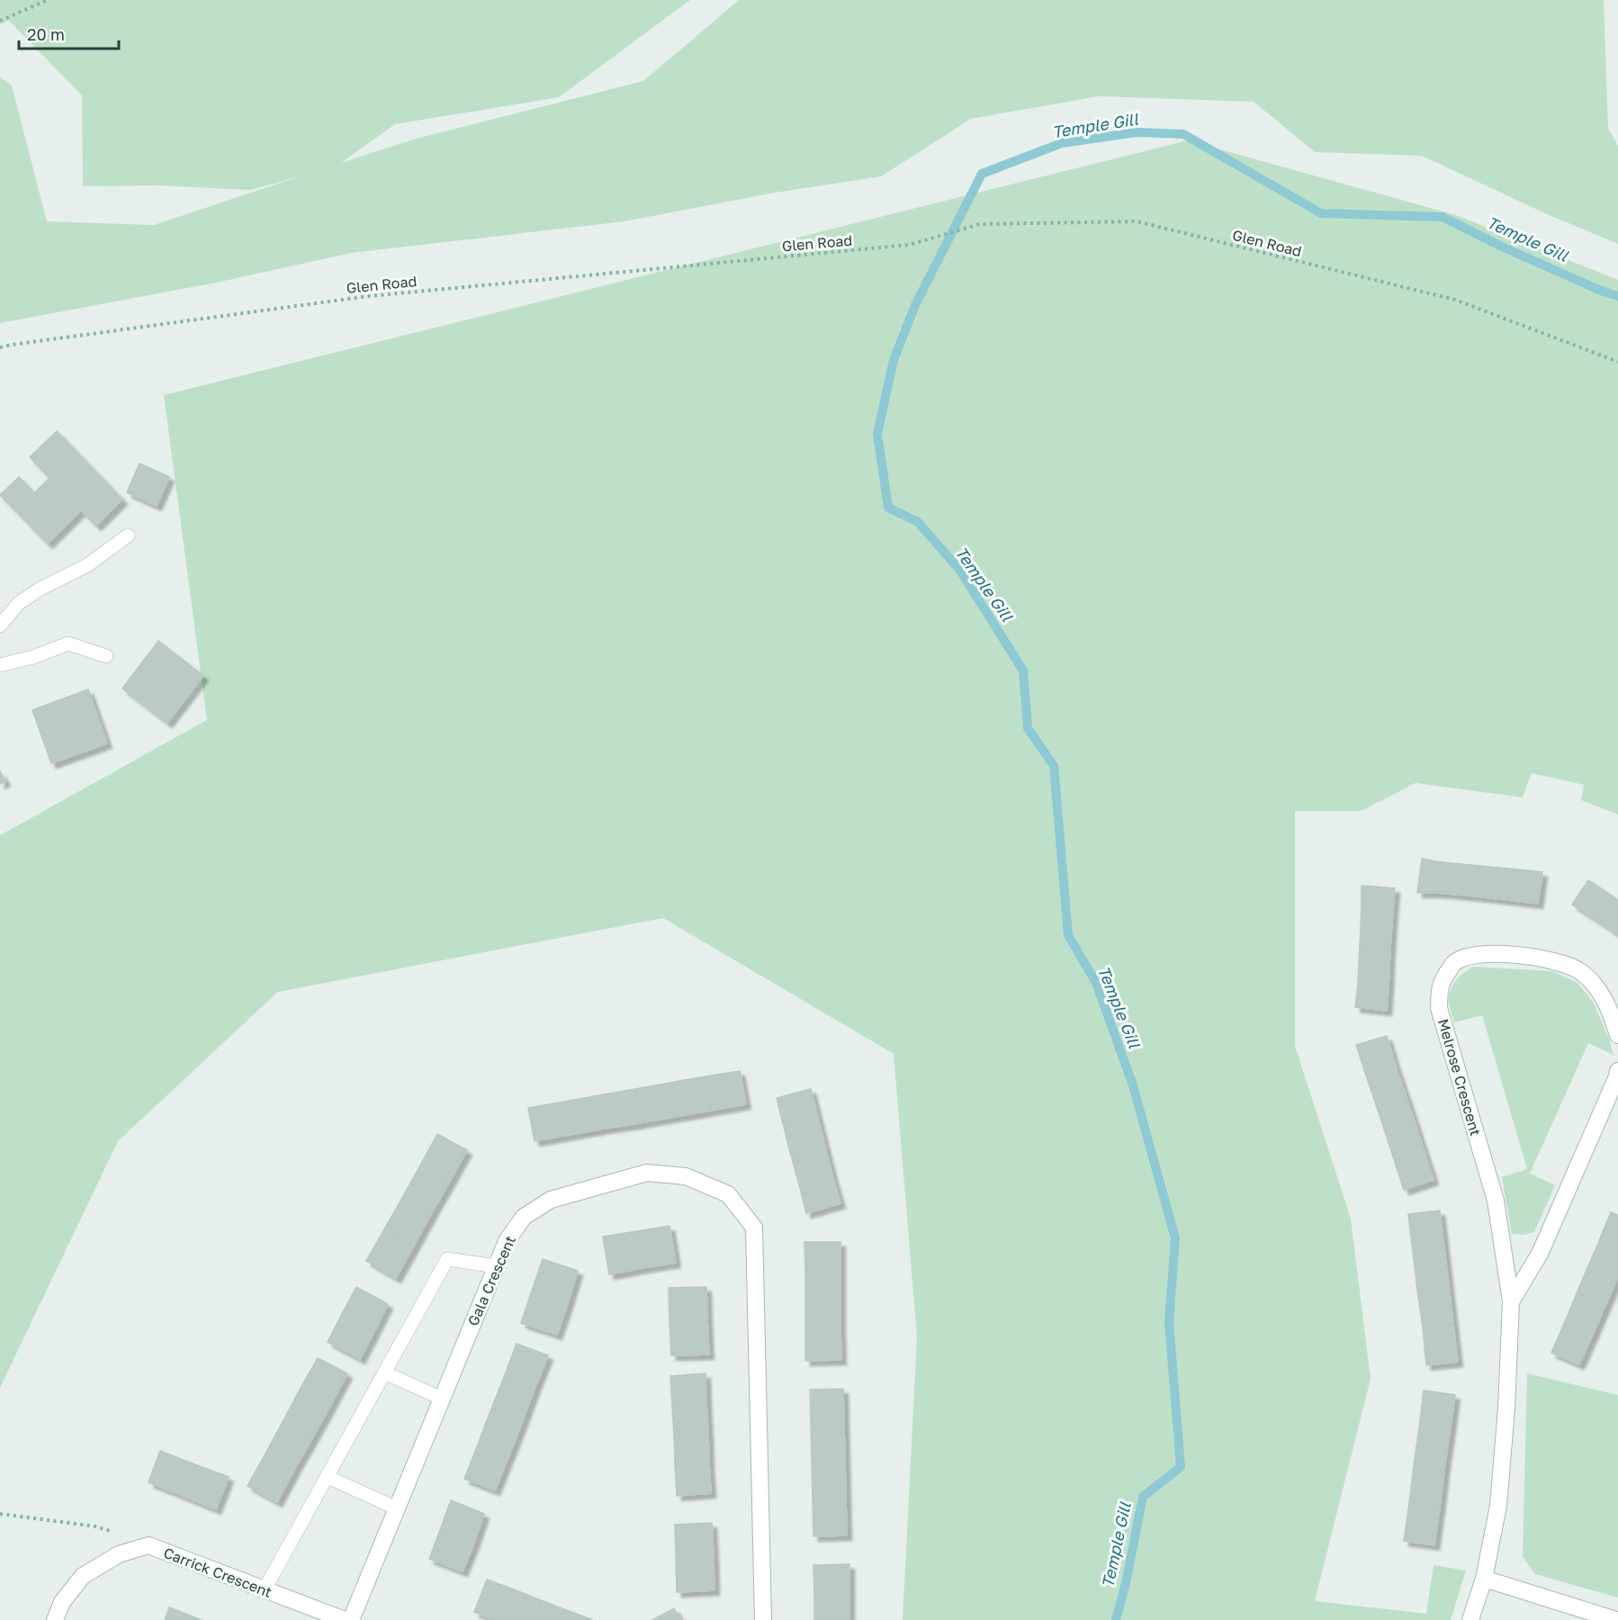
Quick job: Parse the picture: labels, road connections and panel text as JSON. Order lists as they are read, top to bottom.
{
  "streets": {
    "street": ["Melrose Crescent", "Gala Crescent", "Carrick Crescent"],
    "path": ["Glen Road"]
  },
  "water": ["Temple Gill"],
  "scale_bar": "20 m"
}
